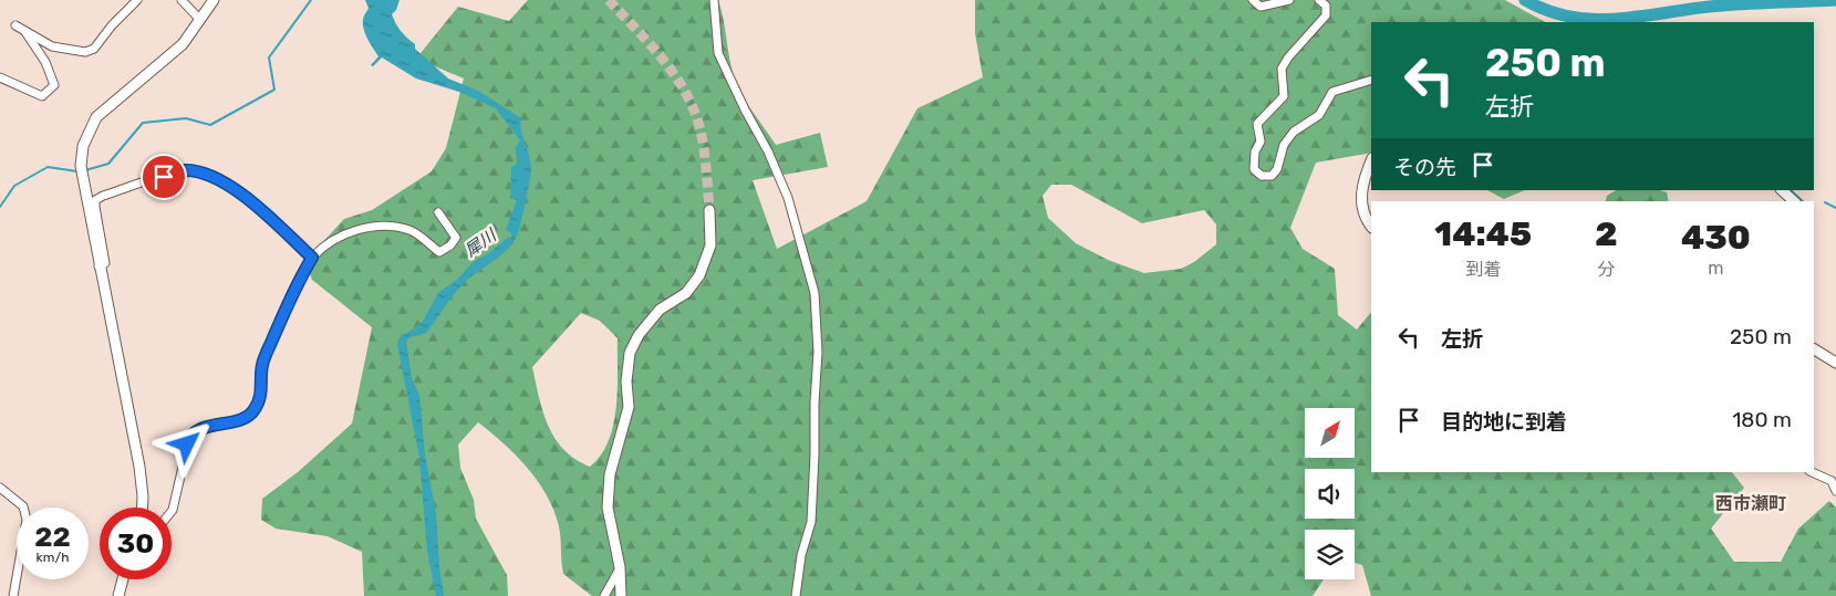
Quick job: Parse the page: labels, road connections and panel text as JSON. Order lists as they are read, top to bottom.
{
  "districts": ["西市瀬町"],
  "water": ["犀川"],
  "north": "top right",
  "page": {
    "turn": ["250 m", "左折"],
    "then": "その先",
    "eta": [
      "14:45",
      "到着",
      "2",
      "分",
      "430",
      "m"
    ],
    "list": [
      {
        "name": "左折",
        "value": "250 m"
      },
      {
        "name": "目的地に到着",
        "value": "180 m"
      }
    ],
    "speed": "22 km/h",
    "limit": "30"
  }
}
